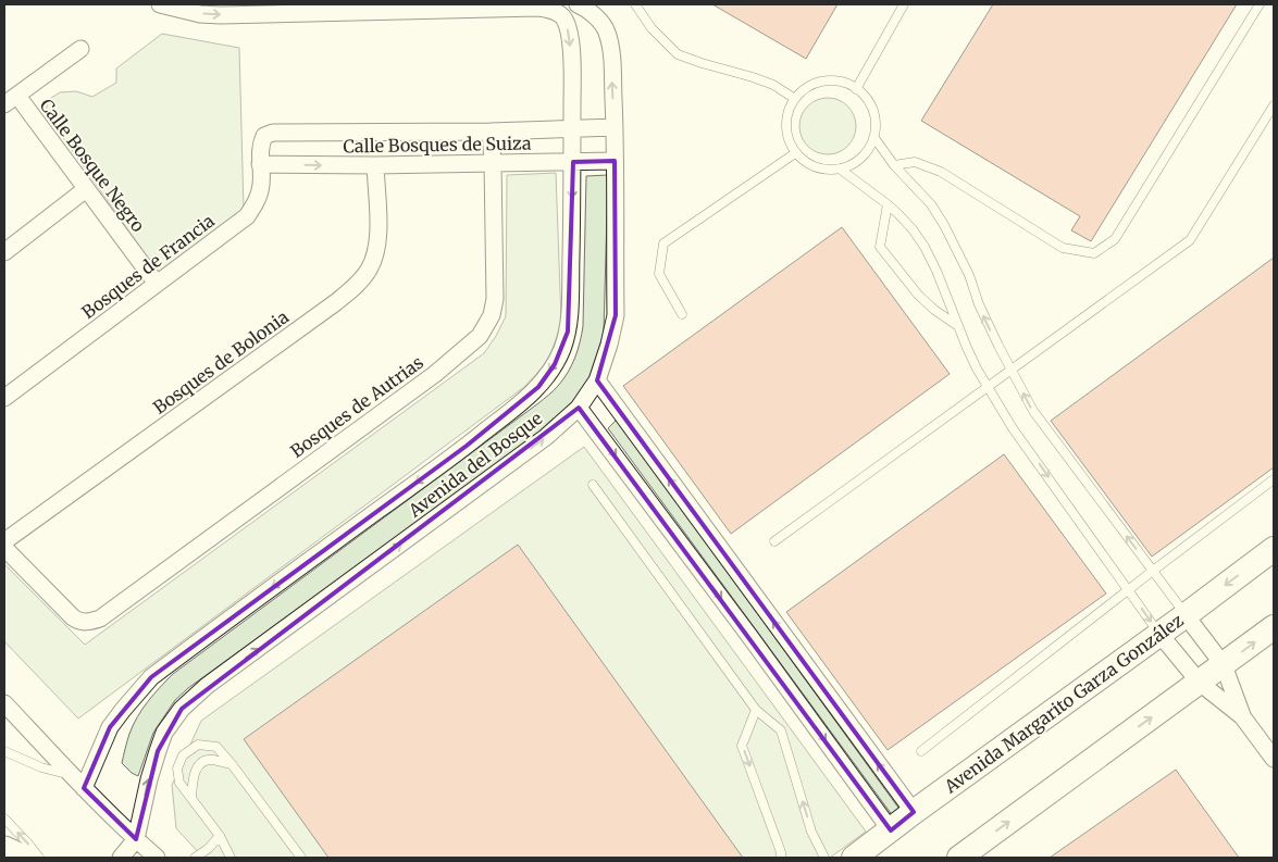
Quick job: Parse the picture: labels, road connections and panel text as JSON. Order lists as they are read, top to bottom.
{
  "streets": {
    "main road": ["Avenida Margarito Garza González"],
    "street": [
      "Calle Bosques de Suiza",
      "Calle Bosque Negro",
      "Bosques de Francia",
      "Bosques de Bolonia",
      "Bosques de Autrias",
      "Avenida del Bosque"
    ]
  },
  "crossings": [
    ["Calle Bosques de Suiza", "Bosques de Francia"],
    ["Calle Bosques de Suiza", "Bosques de Bolonia"],
    ["Calle Bosques de Suiza", "Bosques de Autrias"],
    ["Calle Bosques de Suiza", "Avenida del Bosque"],
    ["Calle Bosque Negro", "Bosques de Francia"]
  ]
}
